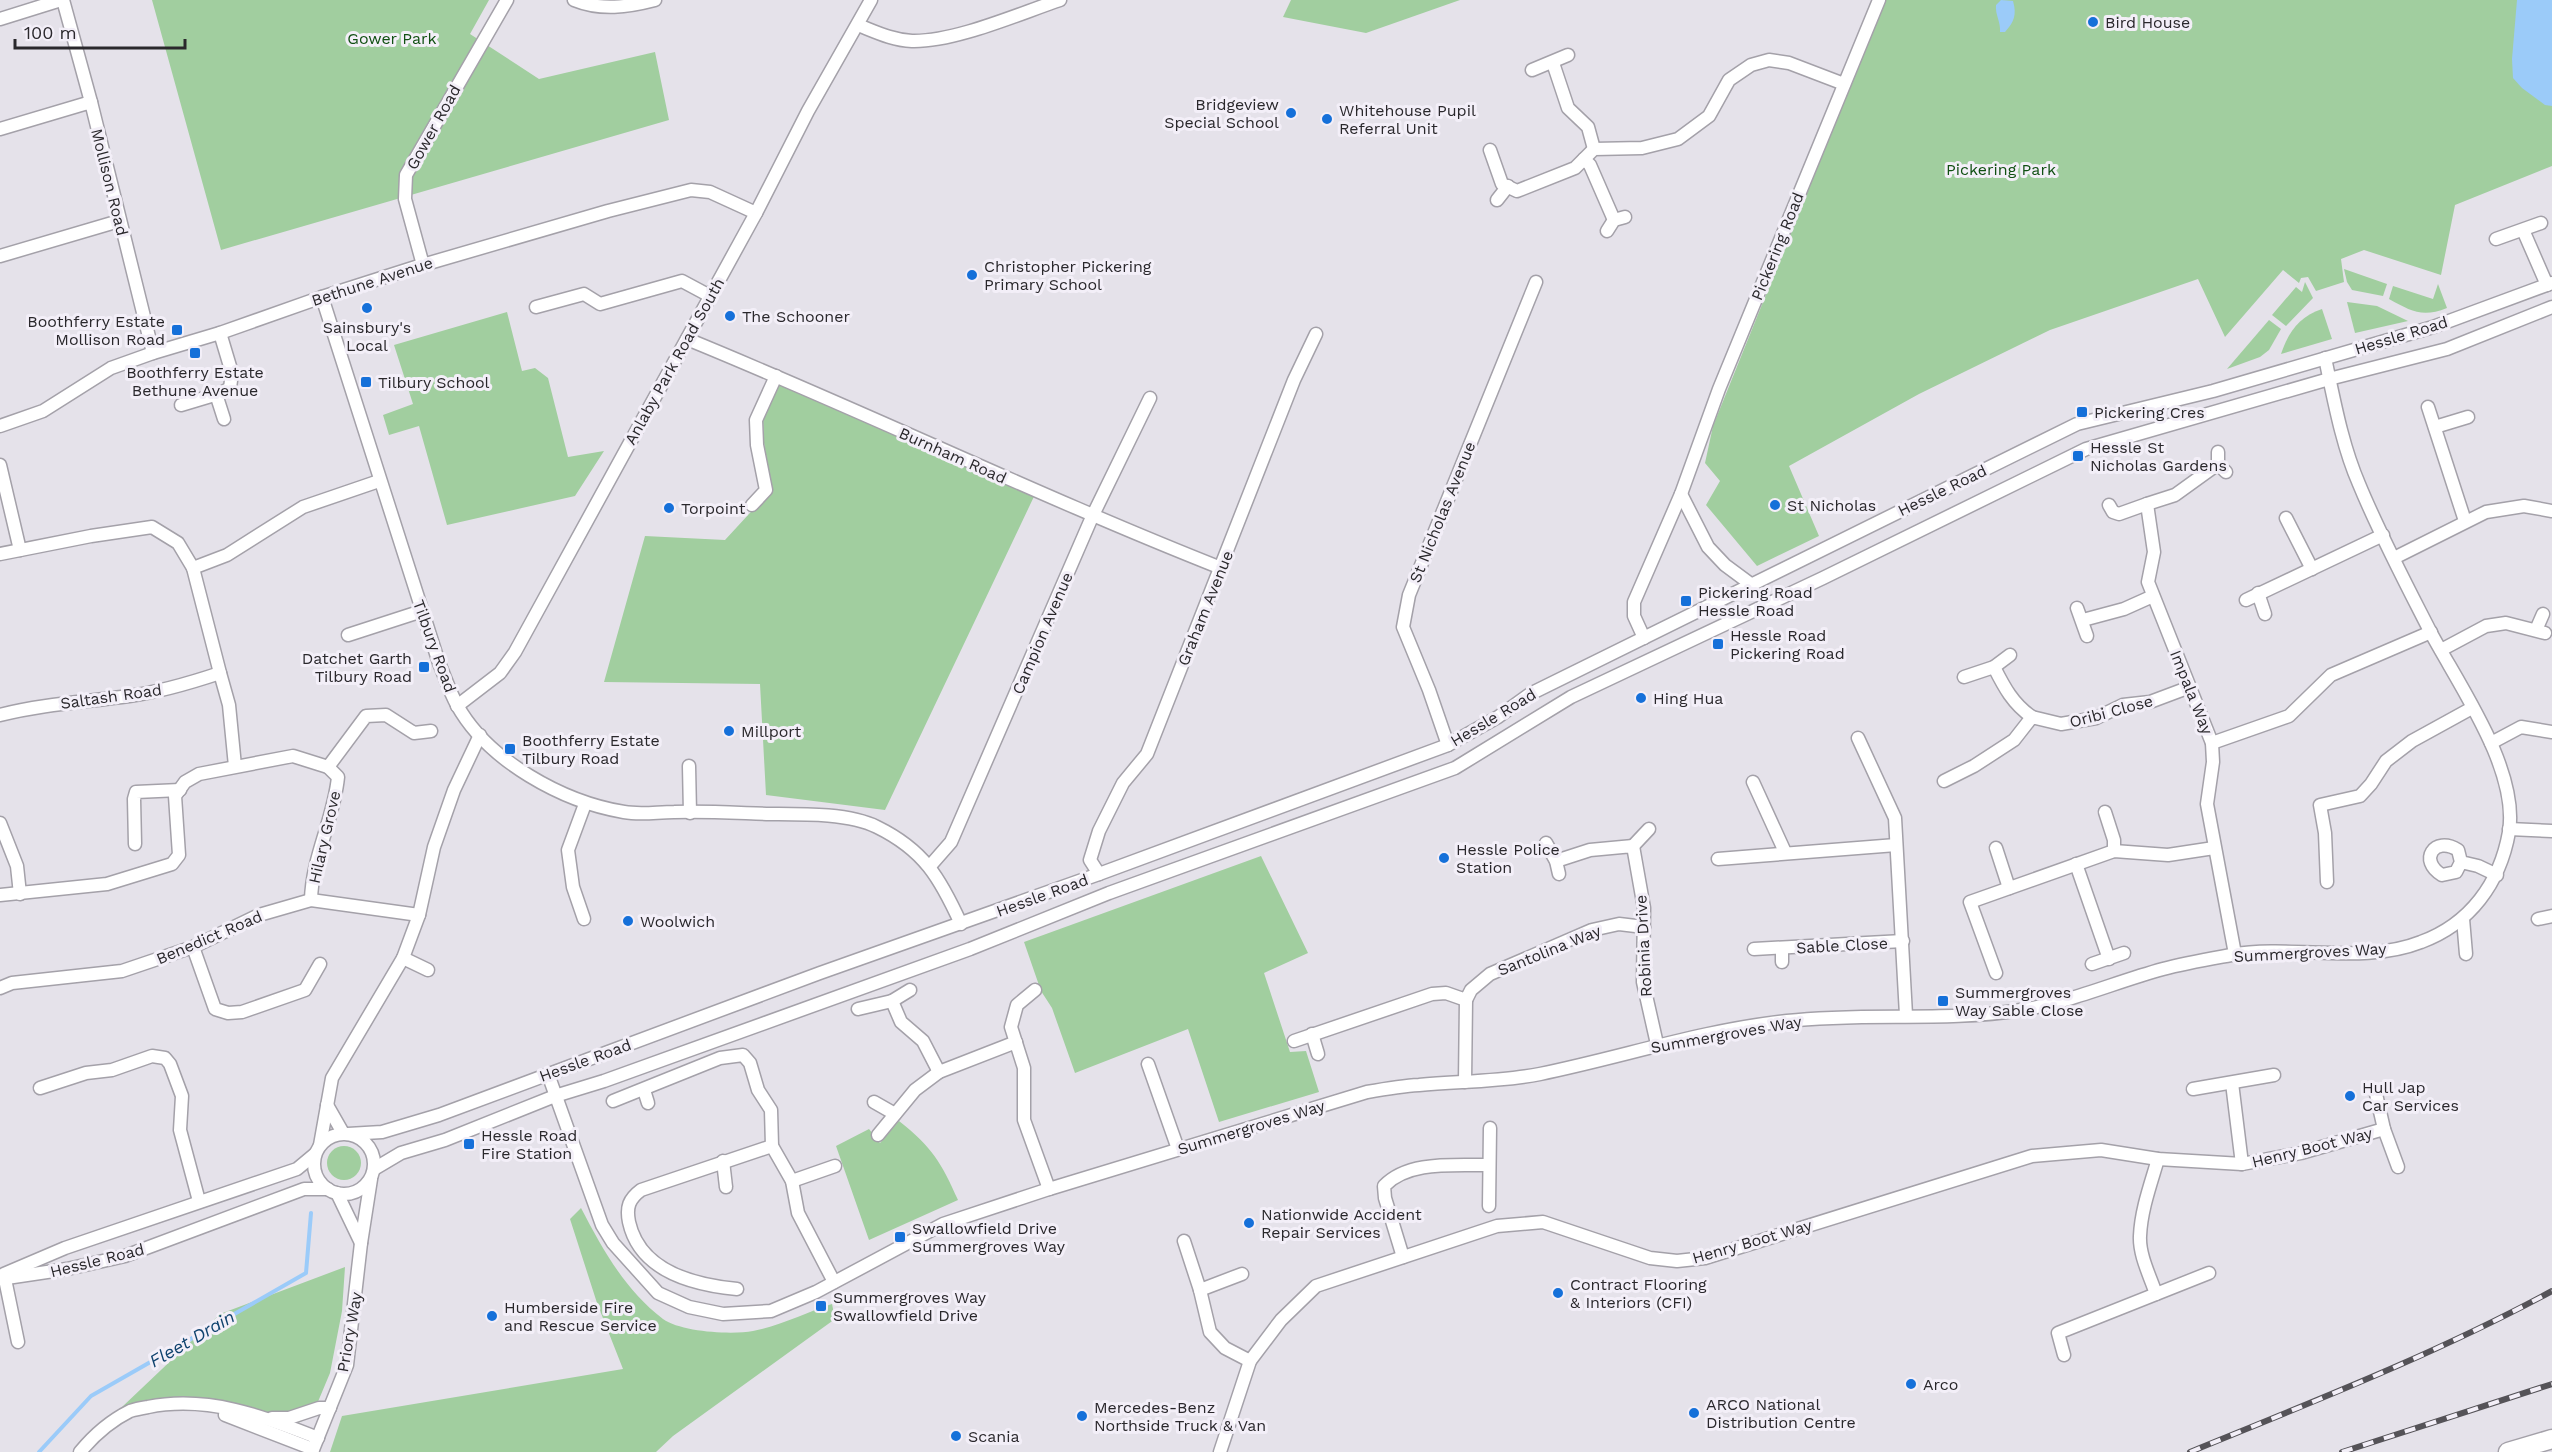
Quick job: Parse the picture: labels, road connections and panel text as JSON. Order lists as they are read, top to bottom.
{
  "streets": {
    "street": [
      "Gower Road",
      "Mollison Road",
      "Pickering Road",
      "Bethune Avenue",
      "Hessle Road",
      "Anlaby Park Road South",
      "Burnham Road",
      "St Nicholas Avenue",
      "Graham Avenue",
      "Campion Avenue",
      "Tilbury Road",
      "Impala Way",
      "Saltash Road",
      "Oribi Close",
      "Hilary Grove",
      "Benedict Road",
      "Sable Close",
      "Robinia Drive",
      "Santolina Way",
      "Summergroves Way",
      "Henry Boot Way",
      "Priory Way"
    ]
  },
  "crossings": [
    ["Gower Road", "Bethune Avenue"],
    ["Mollison Road", "Bethune Avenue"],
    ["Pickering Road", "Hessle Road"],
    ["Bethune Avenue", "Anlaby Park Road South"],
    ["Bethune Avenue", "Tilbury Road"],
    ["Hessle Road", "St Nicholas Avenue"],
    ["Hessle Road", "Graham Avenue"],
    ["Hessle Road", "Tilbury Road"],
    ["Hessle Road", "Summergroves Way"],
    ["Hessle Road", "Priory Way"],
    ["Anlaby Park Road South", "Burnham Road"],
    ["Anlaby Park Road South", "Tilbury Road"],
    ["Burnham Road", "Graham Avenue"],
    ["Burnham Road", "Campion Avenue"],
    ["Campion Avenue", "Tilbury Road"],
    ["Impala Way", "Oribi Close"],
    ["Impala Way", "Summergroves Way"],
    ["Hilary Grove", "Benedict Road"],
    ["Sable Close", "Summergroves Way"],
    ["Robinia Drive", "Santolina Way"],
    ["Robinia Drive", "Summergroves Way"]
  ],
  "water": ["Fleet Drain"],
  "parks": ["Gower Park", "Pickering Park"],
  "places": {
    "other": [
      "Bird House",
      "Bridgeview Special School",
      "Whitehouse Pupil Referral Unit",
      "Christopher Pickering Primary School",
      "Sainsbury's Local",
      "The Schooner",
      "St Nicholas",
      "Torpoint",
      "Hing Hua",
      "Millport",
      "Hessle Police Station",
      "Woolwich",
      "Hull Jap Car Services",
      "Nationwide Accident Repair Services",
      "Contract Flooring & Interiors (CFI)",
      "Humberside Fire and Rescue Service",
      "Arco",
      "ARCO National Distribution Centre",
      "Mercedes-Benz Northside Truck & Van",
      "Scania"
    ],
    "transit": [
      "Boothferry Estate Mollison Road",
      "Boothferry Estate Bethune Avenue",
      "Tilbury School",
      "Pickering Cres",
      "Hessle St Nicholas Gardens",
      "Pickering Road Hessle Road",
      "Hessle Road Pickering Road",
      "Datchet Garth Tilbury Road",
      "Boothferry Estate Tilbury Road",
      "Summergroves Way Sable Close",
      "Hessle Road Fire Station",
      "Swallowfield Drive Summergroves Way",
      "Summergroves Way Swallowfield Drive"
    ]
  },
  "scale_bar": "100 m"
}
